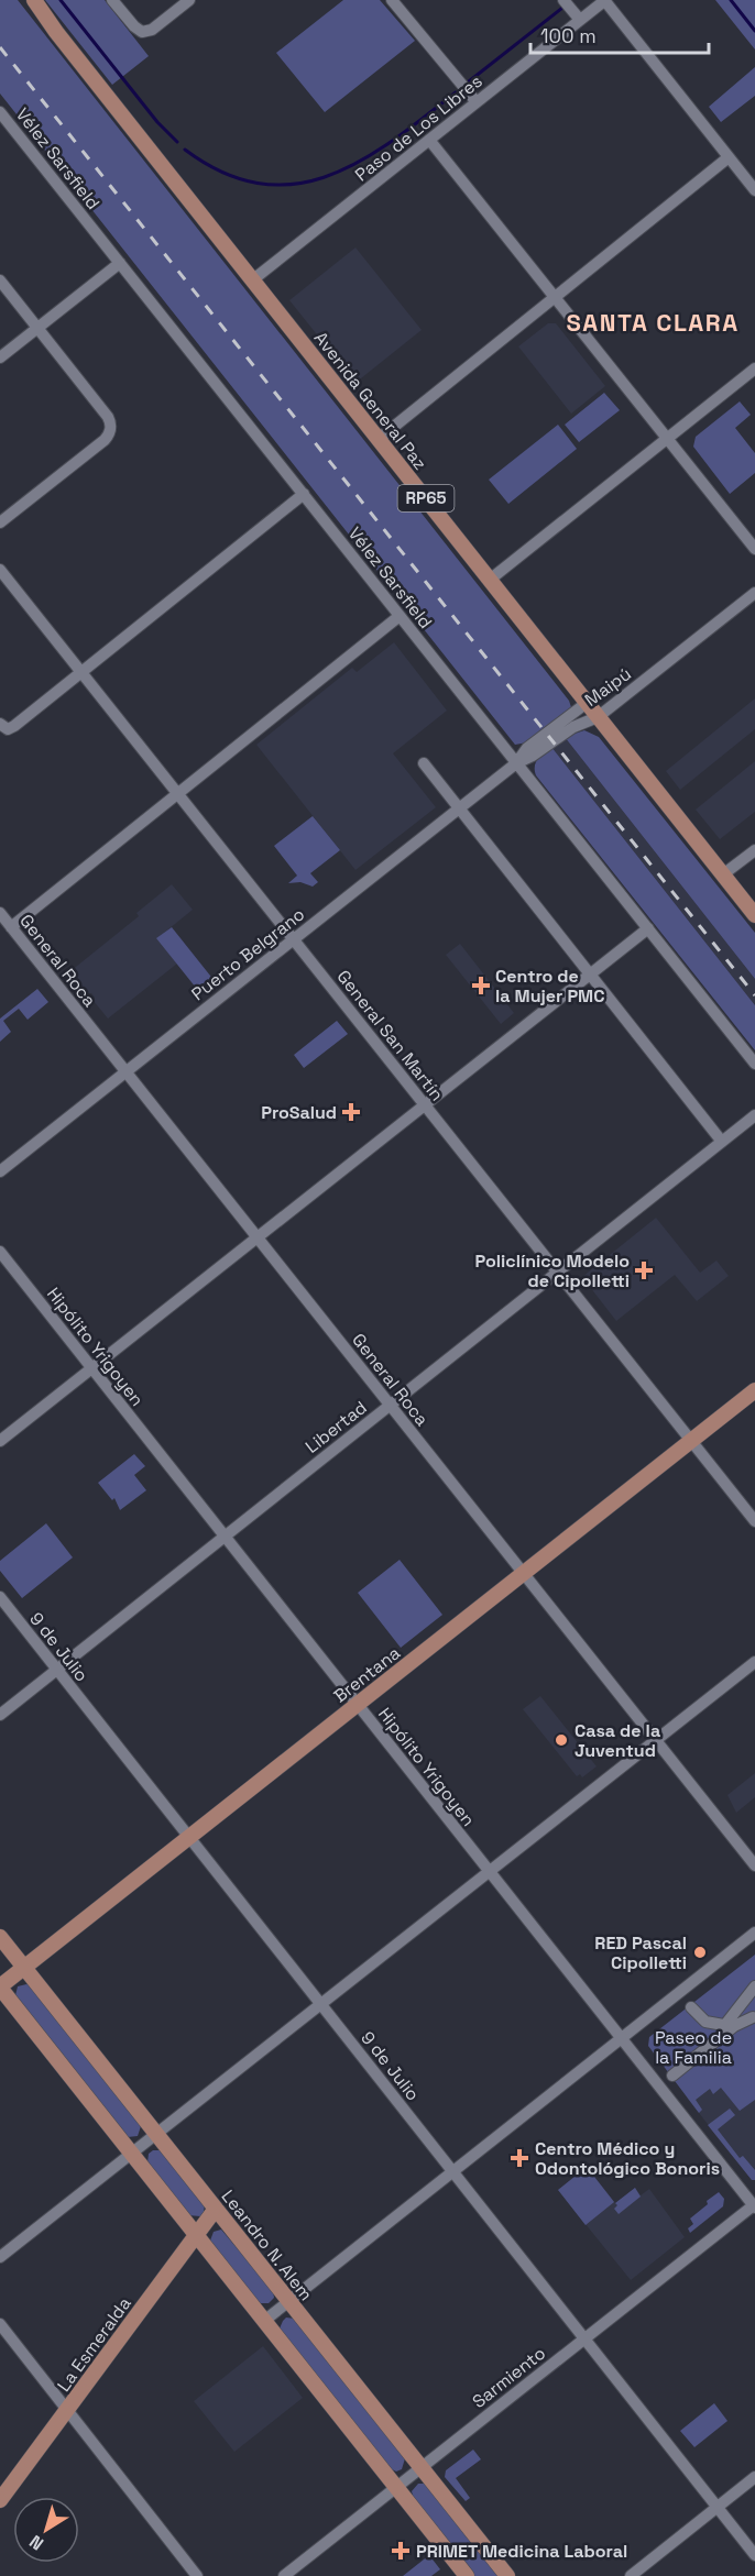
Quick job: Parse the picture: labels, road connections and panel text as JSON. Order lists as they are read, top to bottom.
{
  "streets": {
    "main road": [
      "Avenida General Paz",
      "RP65",
      "Brentana",
      "Leandro N. Alem",
      "La Esmeralda"
    ],
    "street": [
      "Paso de Los Libres",
      "Vélez Sarsfield",
      "Maipú",
      "Puerto Belgrano",
      "General Roca",
      "General San Martín",
      "Hipólito Yrigoyen",
      "Libertad",
      "9 de Julio",
      "Sarmiento"
    ]
  },
  "crossings": [
    ["Paso de Los Libres", "Avenida General Paz"],
    ["Vélez Sarsfield", "Maipú"],
    ["Vélez Sarsfield", "Puerto Belgrano"],
    ["Avenida General Paz", "Maipú"],
    ["Maipú", "Puerto Belgrano"],
    ["Puerto Belgrano", "General Roca"],
    ["Puerto Belgrano", "General San Martín"],
    ["General Roca", "Libertad"],
    ["General Roca", "Brentana"],
    ["General San Martín", "Libertad"],
    ["General San Martín", "Brentana"],
    ["Hipólito Yrigoyen", "Libertad"],
    ["Hipólito Yrigoyen", "Brentana"],
    ["Hipólito Yrigoyen", "Sarmiento"],
    ["Libertad", "9 de Julio"],
    ["9 de Julio", "Brentana"],
    ["9 de Julio", "Sarmiento"],
    ["Brentana", "Leandro N. Alem"],
    ["Leandro N. Alem", "La Esmeralda"],
    ["Leandro N. Alem", "Sarmiento"]
  ],
  "districts": ["SANTA CLARA"],
  "parks": ["Paseo de la Familia"],
  "places": {
    "health": [
      "Centro de la Mujer PMC",
      "ProSalud",
      "Policlínico Modelo de Cipolletti",
      "Centro Médico y Odontológico Bonoris",
      "PRIMET Medicina Laboral"
    ],
    "other": ["Casa de la Juventud", "RED Pascal Cipolletti"]
  },
  "scale_bar": "100 m",
  "north": "bottom left"
}
